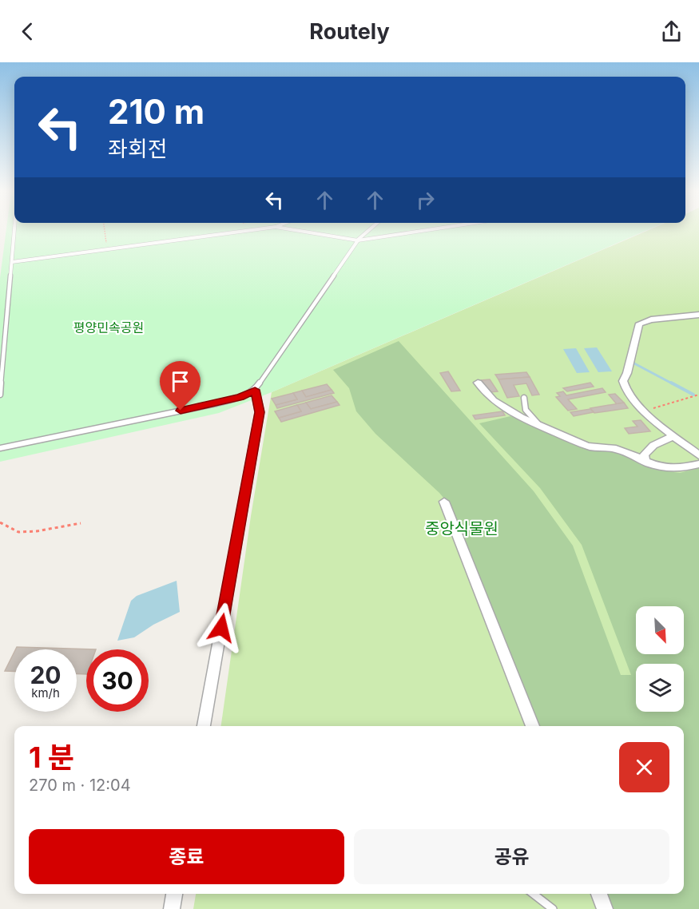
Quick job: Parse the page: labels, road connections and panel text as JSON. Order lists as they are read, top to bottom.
{
  "parks": ["평양민속공원", "중앙식물원"],
  "north": "bottom right",
  "page": {
    "header": "Routely",
    "turn": ["210 m", "좌회전"],
    "speed": "20 km/h",
    "limit": "30",
    "heading": ["1 분", "270 m · 12:04"],
    "buttons": ["종료", "공유"]
  }
}
